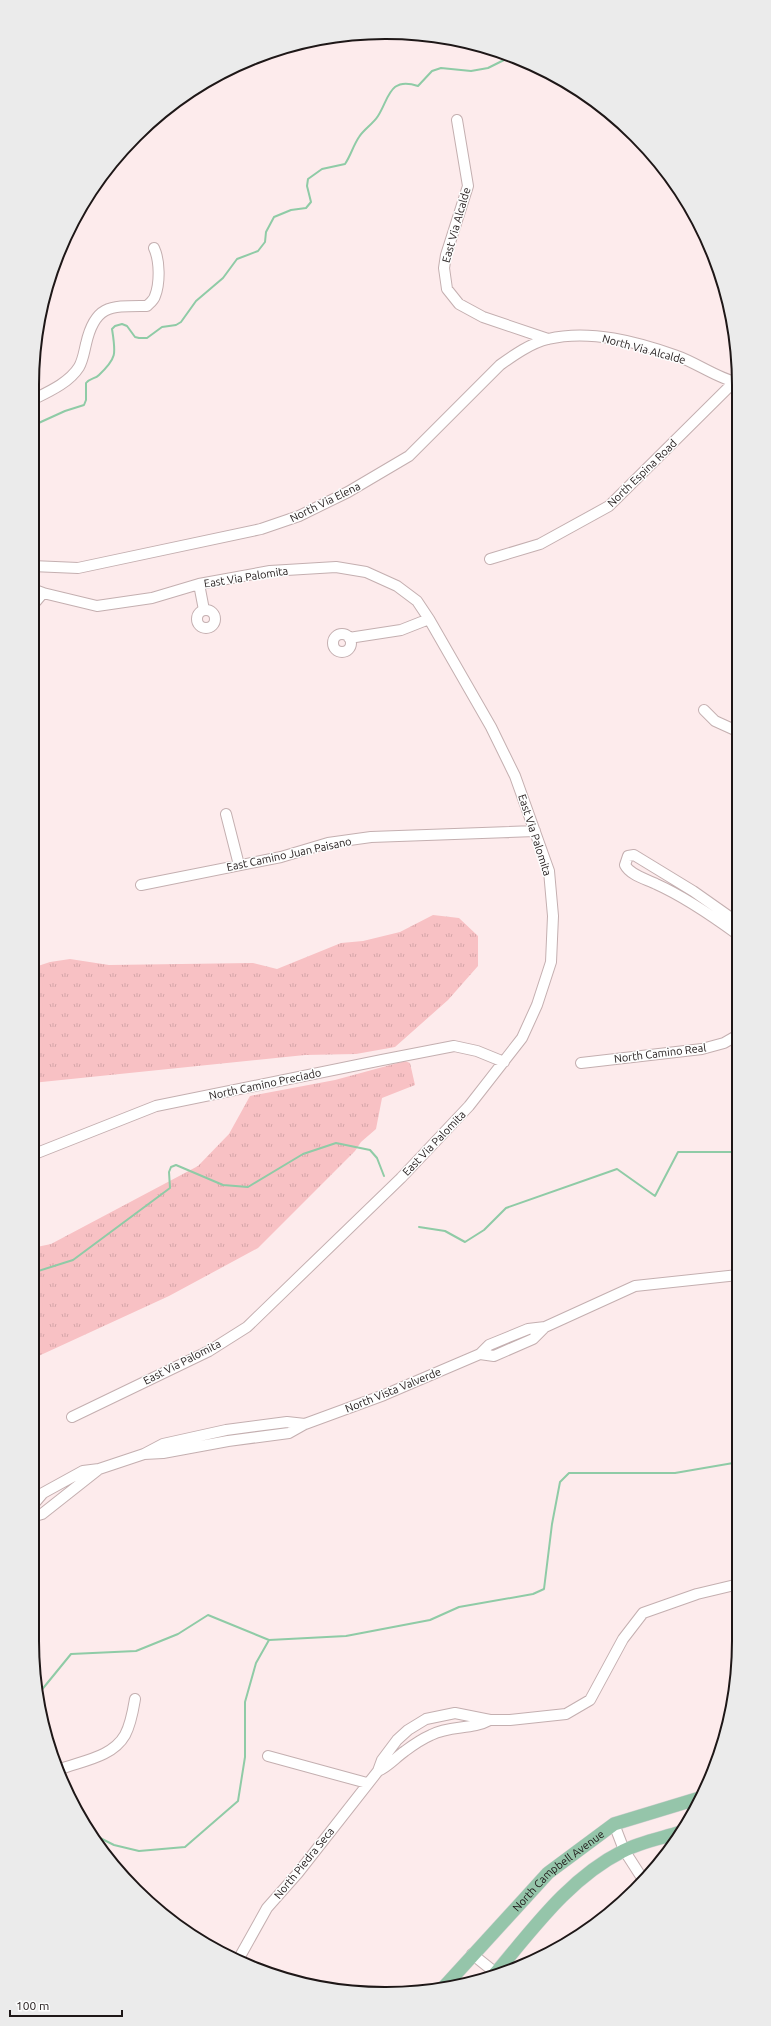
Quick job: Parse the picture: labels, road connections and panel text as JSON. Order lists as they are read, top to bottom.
{
  "streets": {
    "main road": ["North Campbell Avenue"],
    "street": [
      "East Via Alcalde",
      "North Via Alcalde",
      "North Espina Road",
      "North Via Elena",
      "East Via Palomita",
      "East Camino Juan Paisano",
      "North Camino Real",
      "North Camino Preciado",
      "North Vista Valverde",
      "North Piedra Seca"
    ]
  },
  "crossings": [
    ["East Via Alcalde", "North Via Alcalde"],
    ["East Via Alcalde", "North Via Elena"],
    ["North Via Alcalde", "North Via Elena"],
    ["East Via Palomita", "East Camino Juan Paisano"],
    ["East Via Palomita", "North Camino Preciado"]
  ],
  "scale_bar": "100 m"
}
